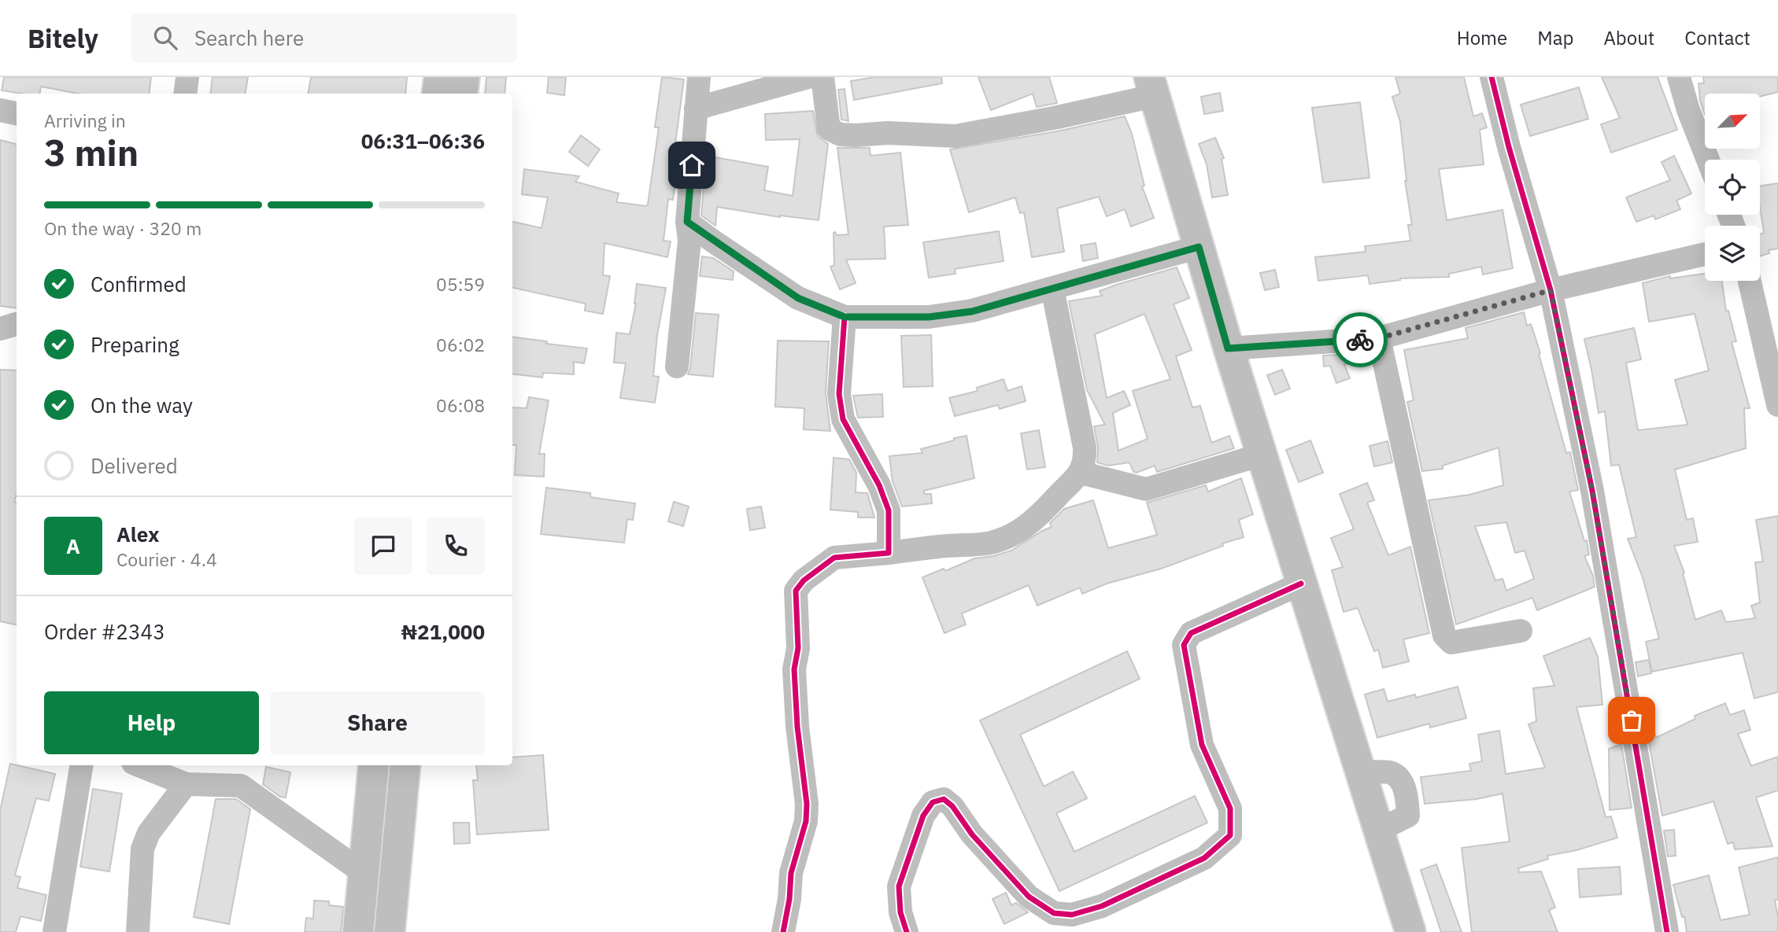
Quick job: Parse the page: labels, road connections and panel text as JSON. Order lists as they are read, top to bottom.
{
  "north": "top right",
  "page": {
    "header": "Bitely",
    "search": "Search here",
    "nav": [
      "Home",
      "Map",
      "About",
      "Contact"
    ],
    "heading": ["3 min", "Arriving in", "06:31–06:36"],
    "panel": [
      "Alex",
      "Courier · 4.4",
      "Order #2343",
      "₦21,000"
    ],
    "bar": "On the way · 320 m",
    "list": [
      ["Confirmed", "05:59"],
      ["Preparing", "06:02"],
      ["On the way", "06:08"],
      "Delivered"
    ],
    "round": "A",
    "buttons": ["Help", "Share"]
  }
}
